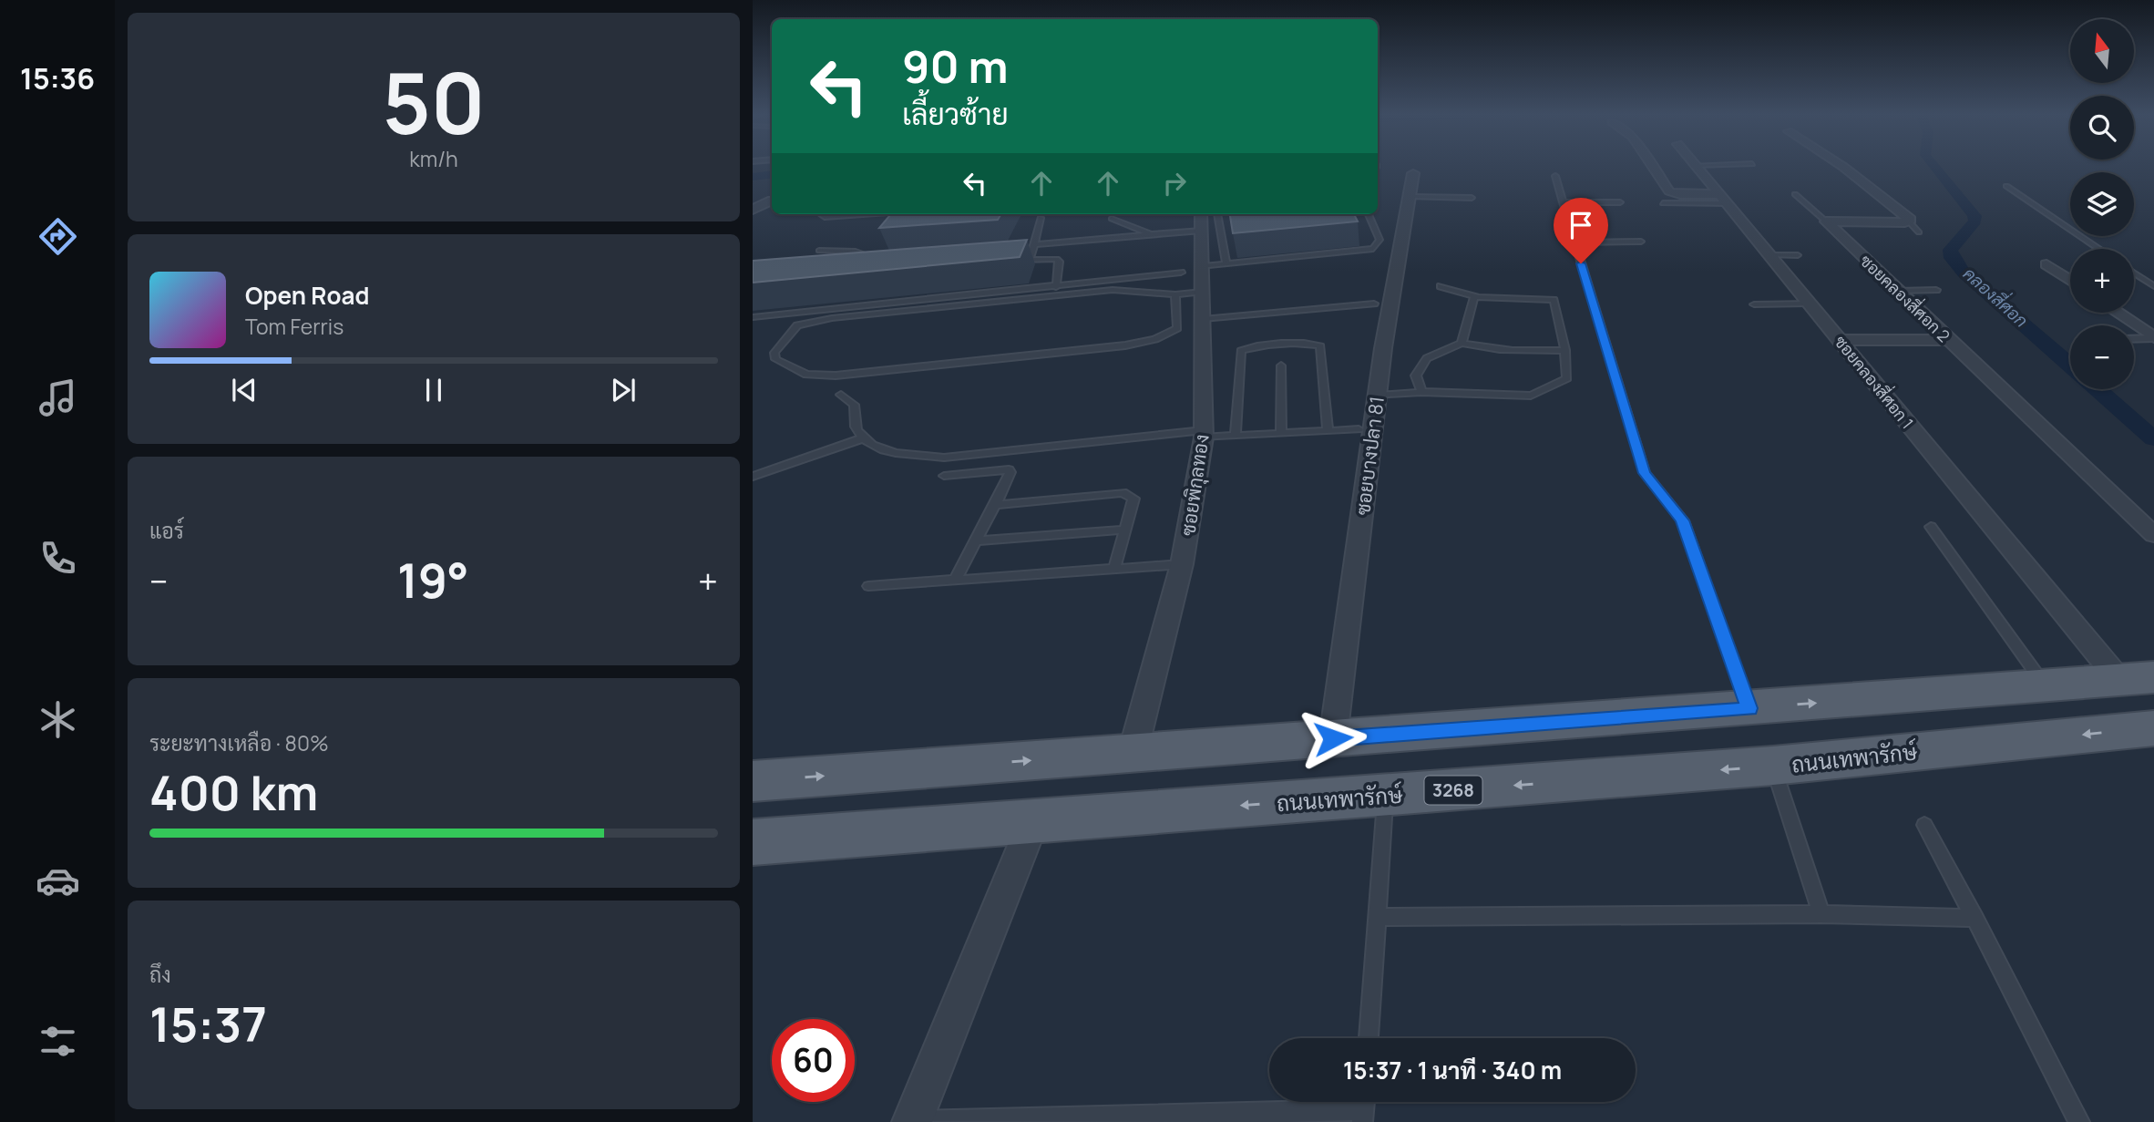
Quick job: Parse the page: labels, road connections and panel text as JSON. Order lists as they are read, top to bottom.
{
  "streets": {
    "main road": ["ถนนเทพารักษ์", "3268"],
    "street": [
      "ซอยคลองสี่ศอก 2",
      "ซอยคลองสี่ศอก 1",
      "ซอยบางปลา 81",
      "ซอยพิกุลทอง"
    ]
  },
  "water": ["คลองสี่ศอก"],
  "north": "top",
  "page": {
    "tabs": "15:36",
    "tile": [
      ["50", "km/h"],
      "แอร์",
      ["ระยะทางเหลือ · 80%", "400 km"],
      ["ถึง", "15:37"]
    ],
    "map_buttons": ["+", "−"],
    "turn": ["90 m", "เลี้ยวซ้าย"],
    "song": ["Open Road", "Tom Ferris"],
    "heat": ["−", "19°", "+"],
    "limit": "60",
    "trip": "15:37 · 1 นาที · 340 m"
  }
}
